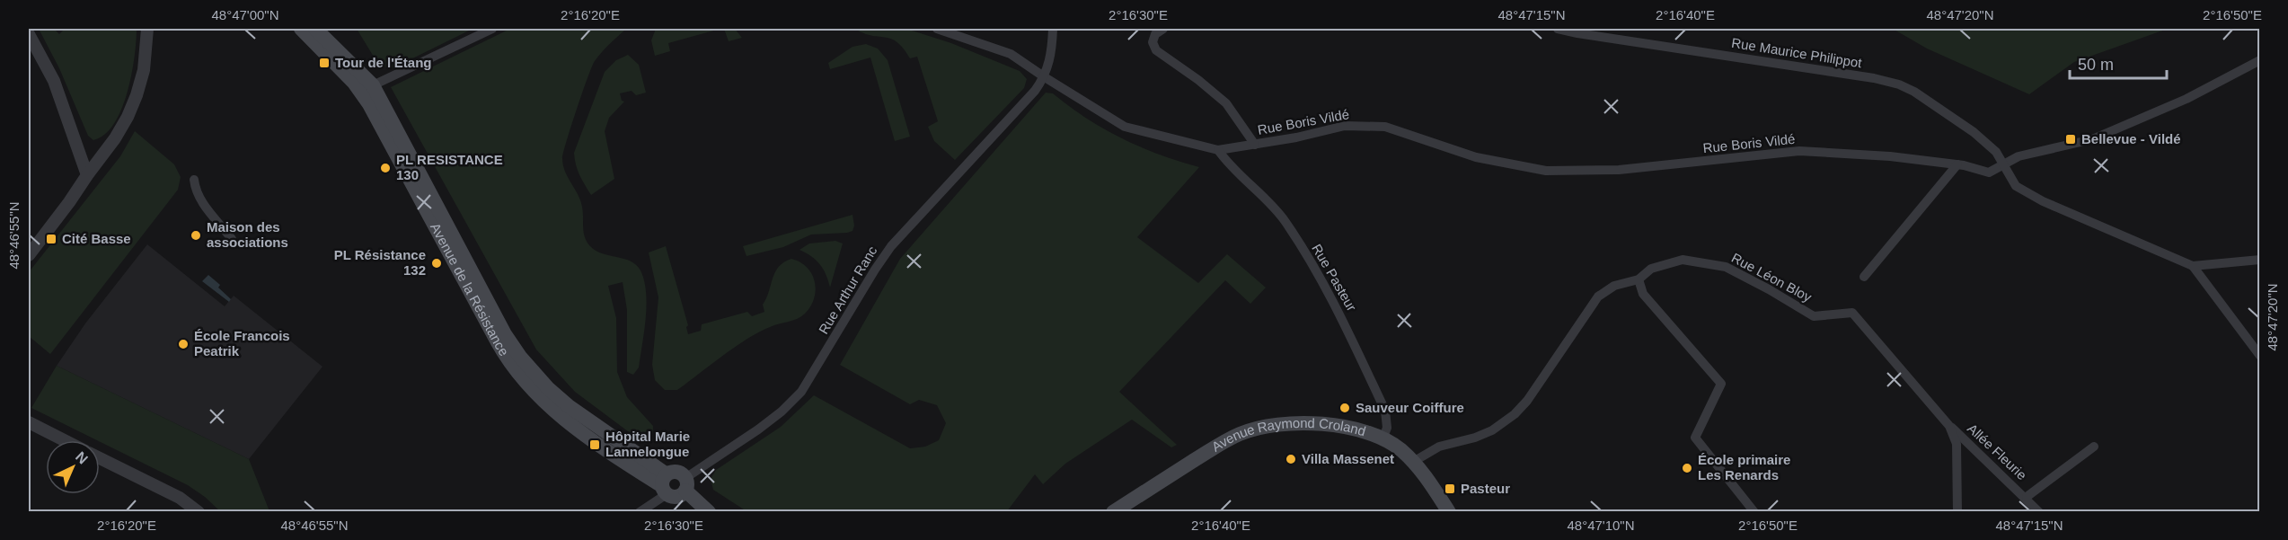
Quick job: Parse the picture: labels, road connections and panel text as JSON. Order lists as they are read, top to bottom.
{
  "streets": {
    "main road": ["Avenue de la Résistance", "Avenue Raymond Croland"],
    "street": [
      "Rue Maurice Philippot",
      "Rue Boris Vildé",
      "Rue Pasteur",
      "Rue Léon Bloy",
      "Rue Arthur Ranc",
      "Allée Fleurie"
    ]
  },
  "crossings": [
    ["Rue Maurice Philippot", "Rue Boris Vildé"],
    ["Rue Boris Vildé", "Rue Pasteur"],
    ["Rue Pasteur", "Avenue Raymond Croland"],
    ["Rue Léon Bloy", "Allée Fleurie"]
  ],
  "places": {
    "transit": [
      "Tour de l'Étang",
      "Bellevue - Vildé",
      "Cité Basse",
      "Hôpital Marie Lannelongue",
      "Pasteur"
    ],
    "other": [
      "PL RESISTANCE 130",
      "Maison des associations",
      "PL Résistance 132",
      "École Francois Peatrik",
      "Sauveur Coiffure",
      "Villa Massenet",
      "École primaire Les Renards"
    ]
  },
  "scale_bar": "50 m",
  "north": "top right",
  "coordinates": [
    "48°47'00\"N",
    "2°16'20\"E",
    "2°16'30\"E",
    "48°47'15\"N",
    "2°16'40\"E",
    "48°47'20\"N",
    "2°16'50\"E",
    "48°46'55\"N",
    "48°47'10\"N"
  ]
}
